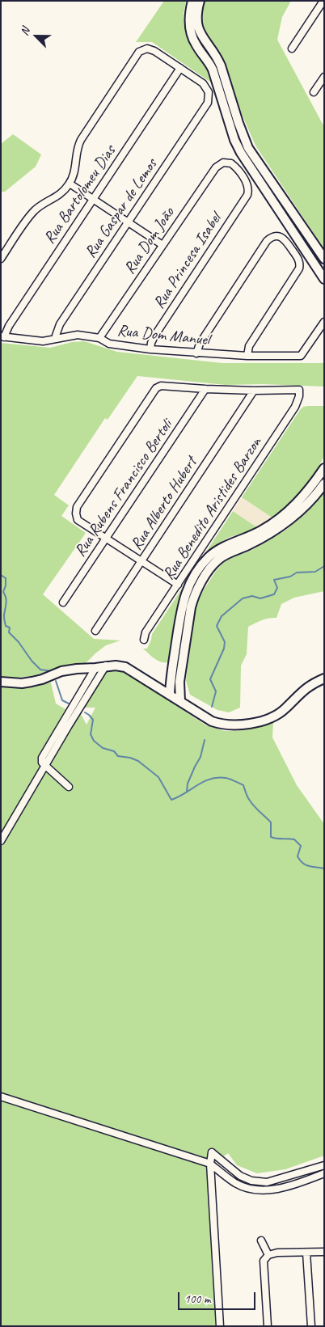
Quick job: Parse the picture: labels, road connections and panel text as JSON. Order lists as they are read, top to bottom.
{
  "streets": {
    "street": [
      "Rua Bartolomeu Dias",
      "Rua Gaspar de Lemos",
      "Rua Dom João",
      "Rua Princesa Isabel",
      "Rua Dom Manuel",
      "Rua Rubens Francisco Bertoli",
      "Rua Alberto Hubert",
      "Rua Benedito Aristides Barzon"
    ]
  },
  "crossings": [
    ["Rua Bartolomeu Dias", "Rua Gaspar de Lemos"],
    ["Rua Bartolomeu Dias", "Rua Dom Manuel"],
    ["Rua Gaspar de Lemos", "Rua Dom Manuel"],
    ["Rua Dom João", "Rua Princesa Isabel"],
    ["Rua Dom João", "Rua Dom Manuel"],
    ["Rua Princesa Isabel", "Rua Dom Manuel"],
    ["Rua Alberto Hubert", "Rua Benedito Aristides Barzon"]
  ],
  "scale_bar": "100 m",
  "north": "top left"
}
